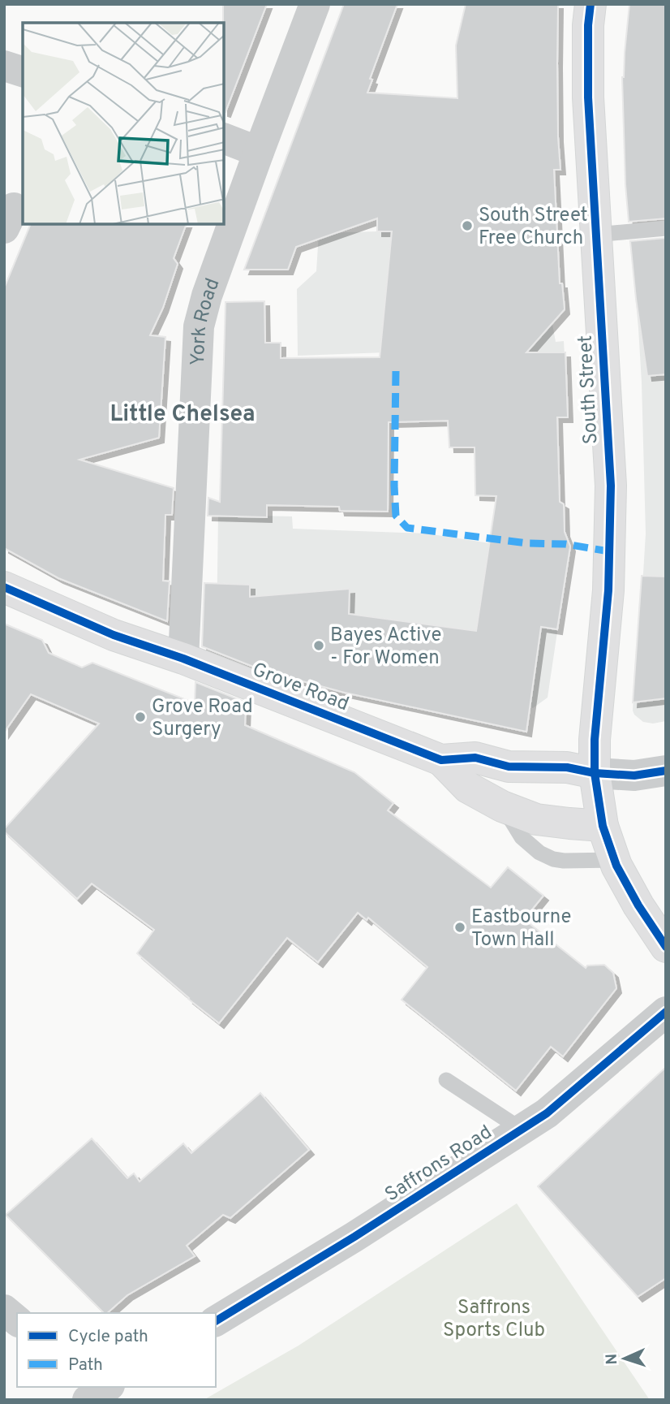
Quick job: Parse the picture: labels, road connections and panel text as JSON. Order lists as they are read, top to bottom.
{
  "streets": {
    "street": [
      "York Road",
      "South Street",
      "Grove Road",
      "Saffrons Road"
    ]
  },
  "crossings": [
    ["York Road", "Grove Road"],
    ["South Street", "Grove Road"]
  ],
  "districts": ["Little Chelsea"],
  "parks": ["Saffrons Sports Club"],
  "places": [
    "South Street Free Church",
    "Bayes Active - For Women",
    "Grove Road Surgery",
    "Eastbourne Town Hall"
  ],
  "legend": ["Cycle path", "Path"],
  "north": "left"
}
